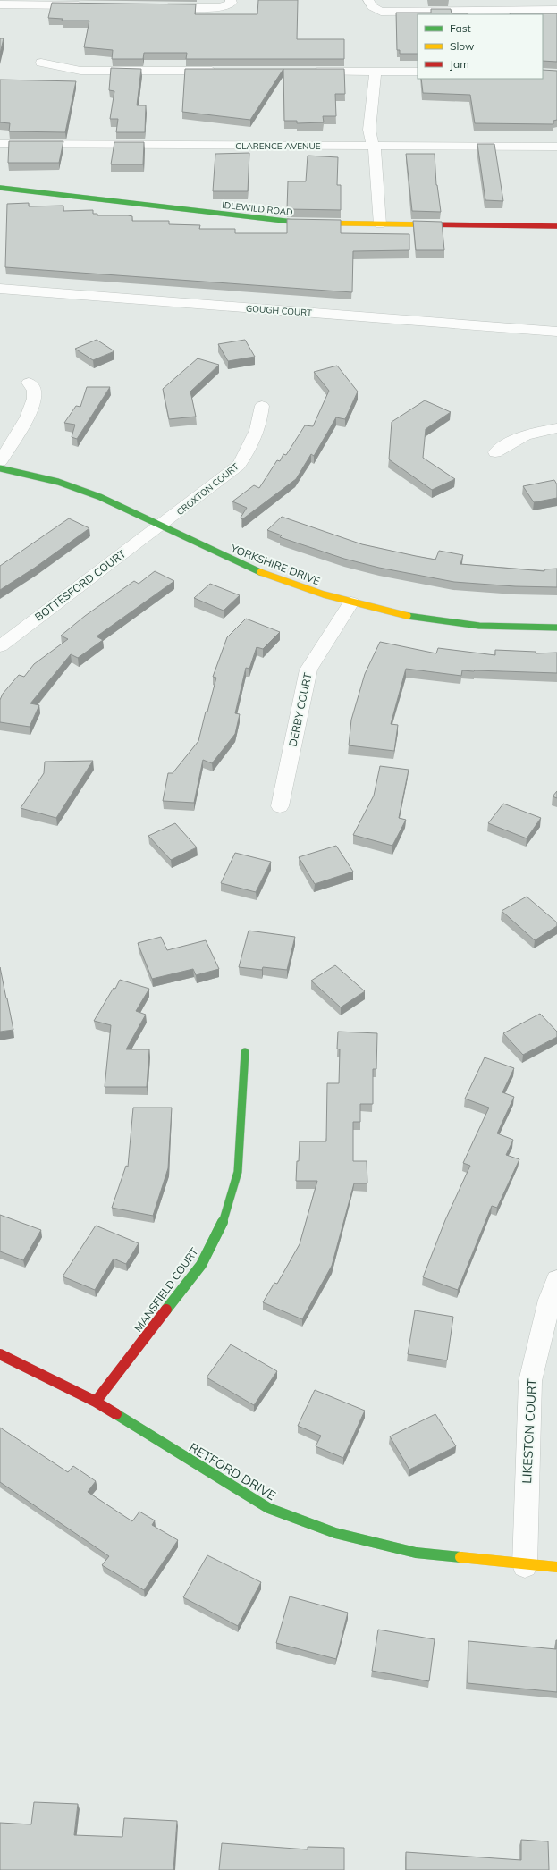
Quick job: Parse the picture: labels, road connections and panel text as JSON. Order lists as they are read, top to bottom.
{
  "streets": {
    "street": [
      "CLARENCE AVENUE",
      "IDLEWILD ROAD",
      "GOUGH COURT",
      "CROXTON COURT",
      "YORKSHIRE DRIVE",
      "BOTTESFORD COURT",
      "DERBY COURT",
      "MANSFIELD COURT",
      "LIKESTON COURT",
      "RETFORD DRIVE"
    ]
  },
  "crossings": [
    ["CROXTON COURT", "YORKSHIRE DRIVE"],
    ["CROXTON COURT", "BOTTESFORD COURT"],
    ["YORKSHIRE DRIVE", "BOTTESFORD COURT"],
    ["YORKSHIRE DRIVE", "DERBY COURT"],
    ["MANSFIELD COURT", "RETFORD DRIVE"],
    ["LIKESTON COURT", "RETFORD DRIVE"]
  ],
  "legend": ["Fast", "Slow", "Jam"]
}
